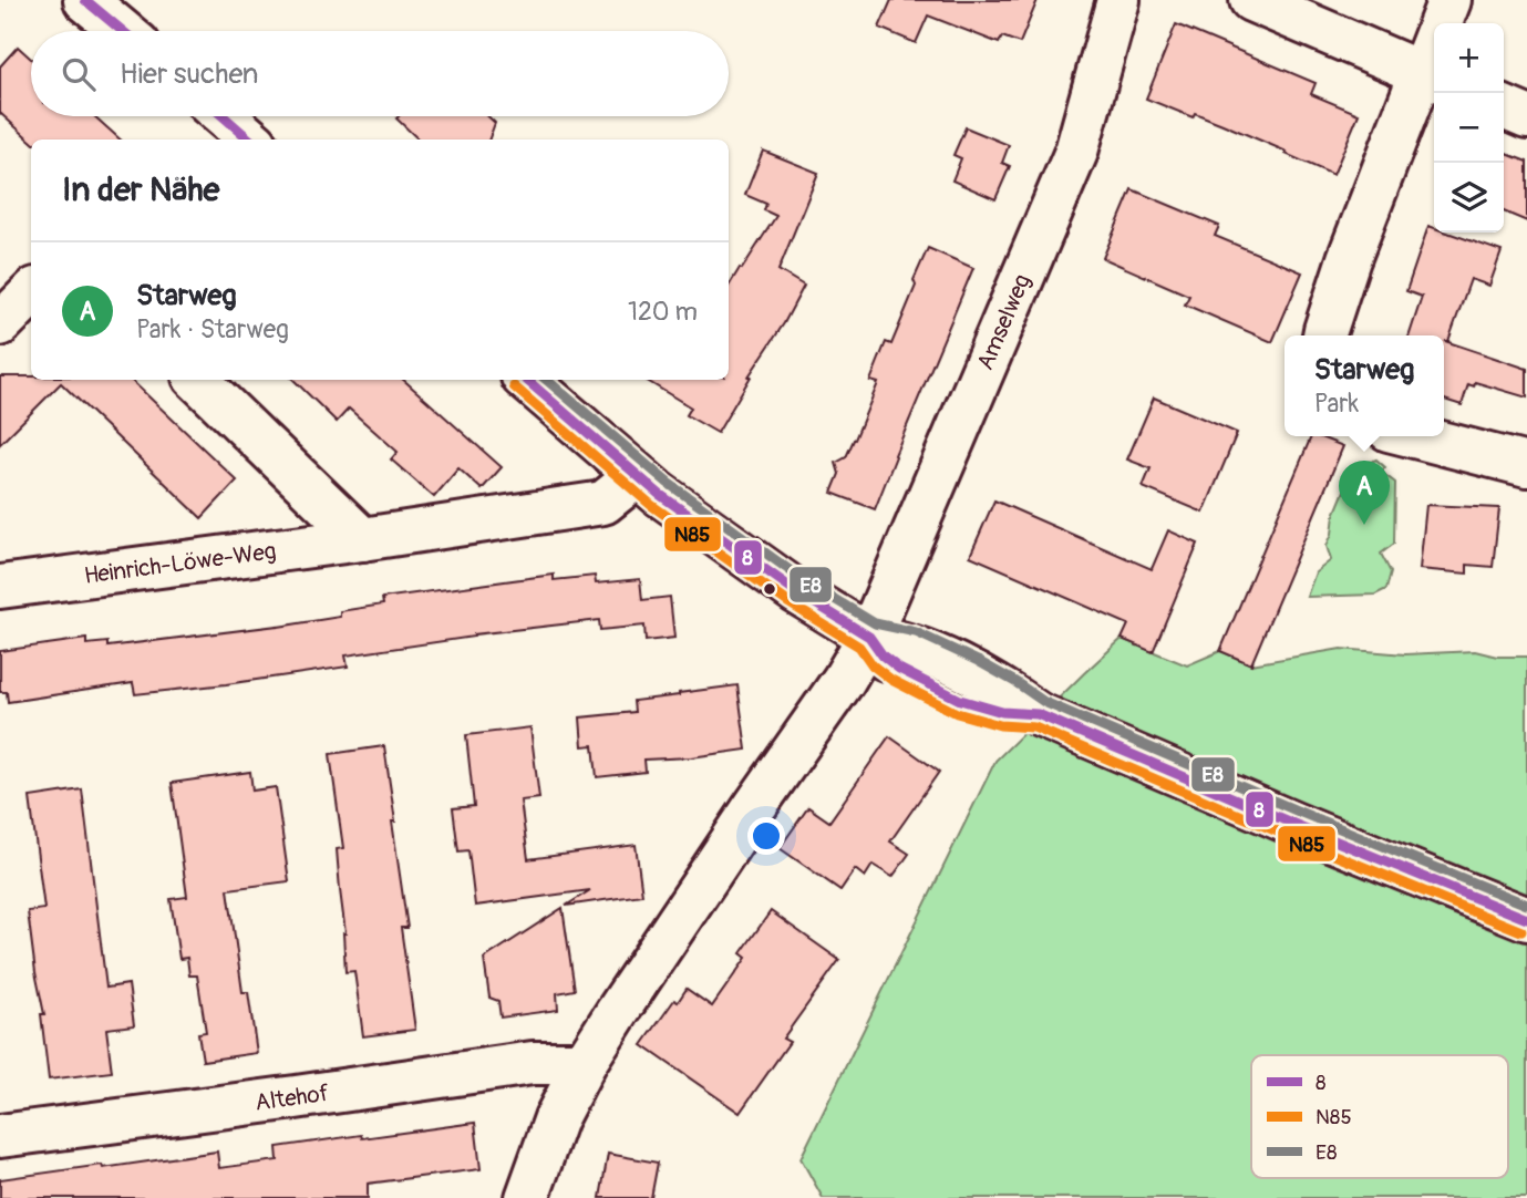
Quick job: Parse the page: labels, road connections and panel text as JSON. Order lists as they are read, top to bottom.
{
  "streets": {
    "street": ["Amselweg", "Heinrich-Löwe-Weg", "Altehof"]
  },
  "lines": ["transit line 8", "transit line E8", "transit line N85"],
  "legend": ["8", "N85", "E8"],
  "page": {
    "map_buttons": ["+", "−"],
    "search": "Hier suchen",
    "heading": "In der Nähe",
    "list": [
      {
        "mark": "A",
        "name": "Starweg",
        "note": "Park · Starweg",
        "value": "120 m"
      }
    ],
    "popup": ["Starweg", "Park"],
    "pins": "A"
  }
}
